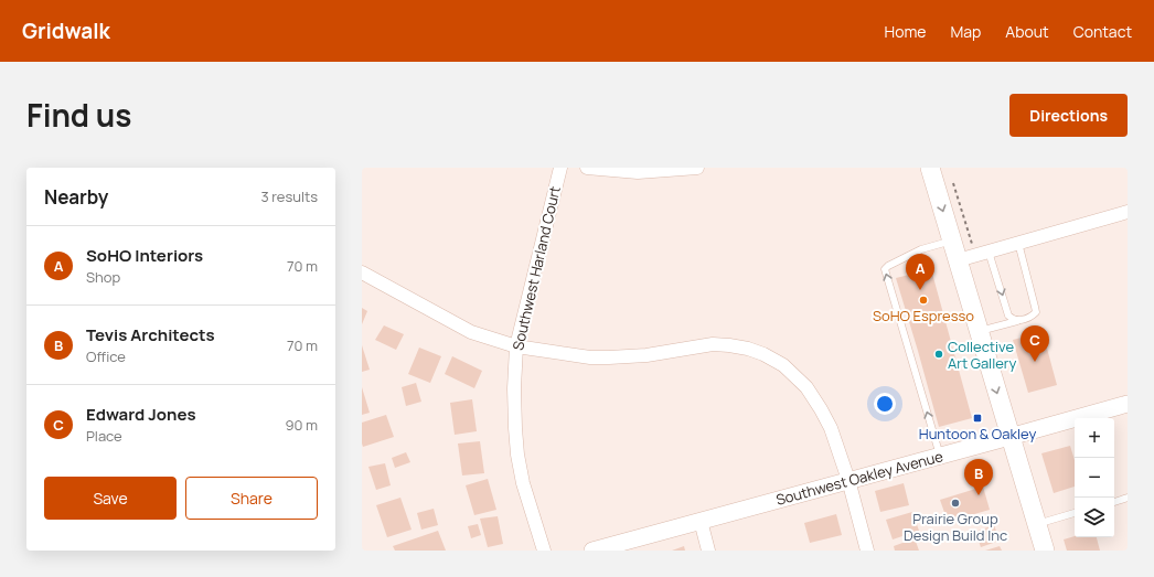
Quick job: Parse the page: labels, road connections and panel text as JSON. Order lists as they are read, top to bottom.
{
  "streets": {
    "street": ["Southwest Harland Court", "Southwest Oakley Avenue"]
  },
  "places": {
    "other": ["SoHO Espresso", "Collective Art Gallery", "Prairie Group Design Build Inc"],
    "transit": ["Huntoon & Oakley"]
  },
  "page": {
    "header": "Gridwalk",
    "nav": [
      "Home",
      "Map",
      "About",
      "Contact"
    ],
    "title": "Find us",
    "buttons": [
      "Directions",
      ["Save", "Share"]
    ],
    "heading": ["Nearby", "3 results"],
    "list": [
      {
        "mark": "A",
        "name": "SoHO Interiors",
        "note": "Shop",
        "value": "70 m"
      },
      {
        "mark": "B",
        "name": "Tevis Architects",
        "note": "Office",
        "value": "70 m"
      },
      {
        "mark": "C",
        "name": "Edward Jones",
        "note": "Place",
        "value": "90 m"
      }
    ],
    "pins": ["A", "C", "B"],
    "map_buttons": ["+", "−"]
  }
}
